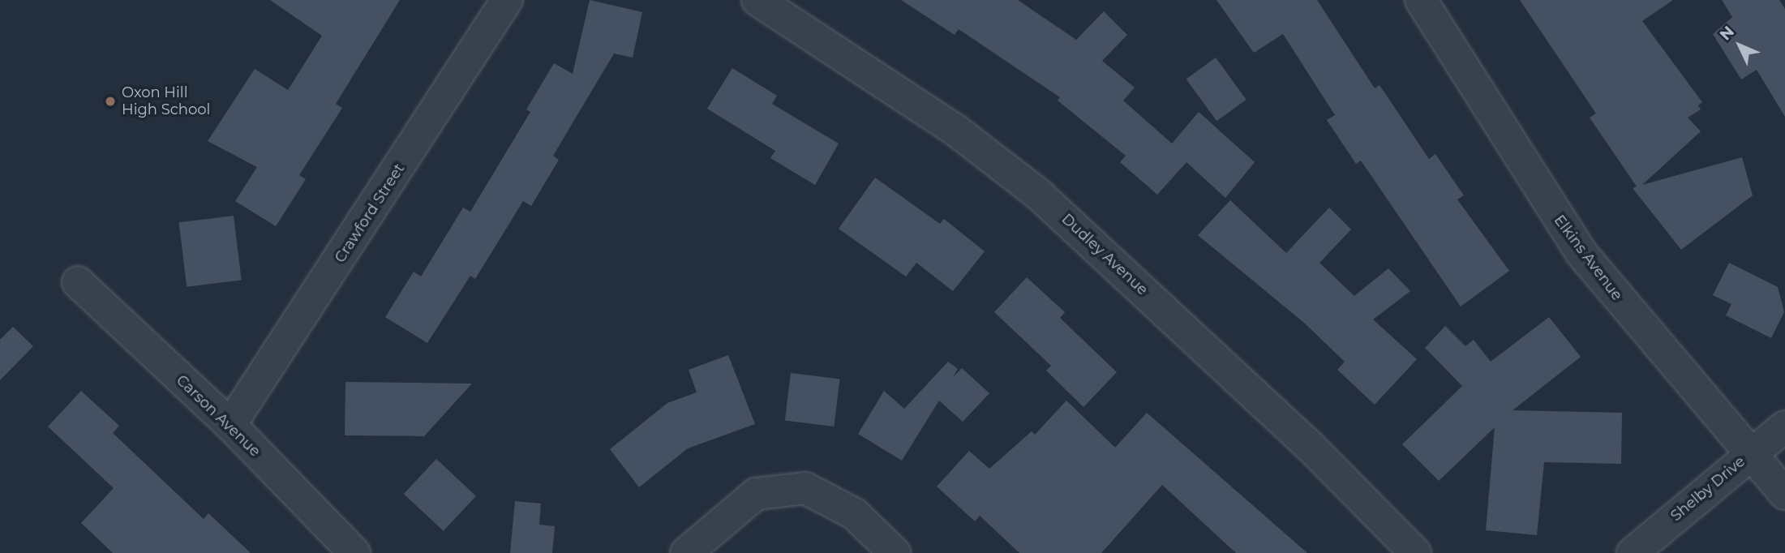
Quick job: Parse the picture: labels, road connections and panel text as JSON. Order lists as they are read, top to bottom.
{
  "streets": {
    "street": [
      "Crawford Street",
      "Dudley Avenue",
      "Elkins Avenue",
      "Carson Avenue",
      "Shelby Drive"
    ]
  },
  "crossings": [
    ["Crawford Street", "Carson Avenue"],
    ["Elkins Avenue", "Shelby Drive"]
  ],
  "places": ["Oxon Hill High School"],
  "north": "top left"
}
